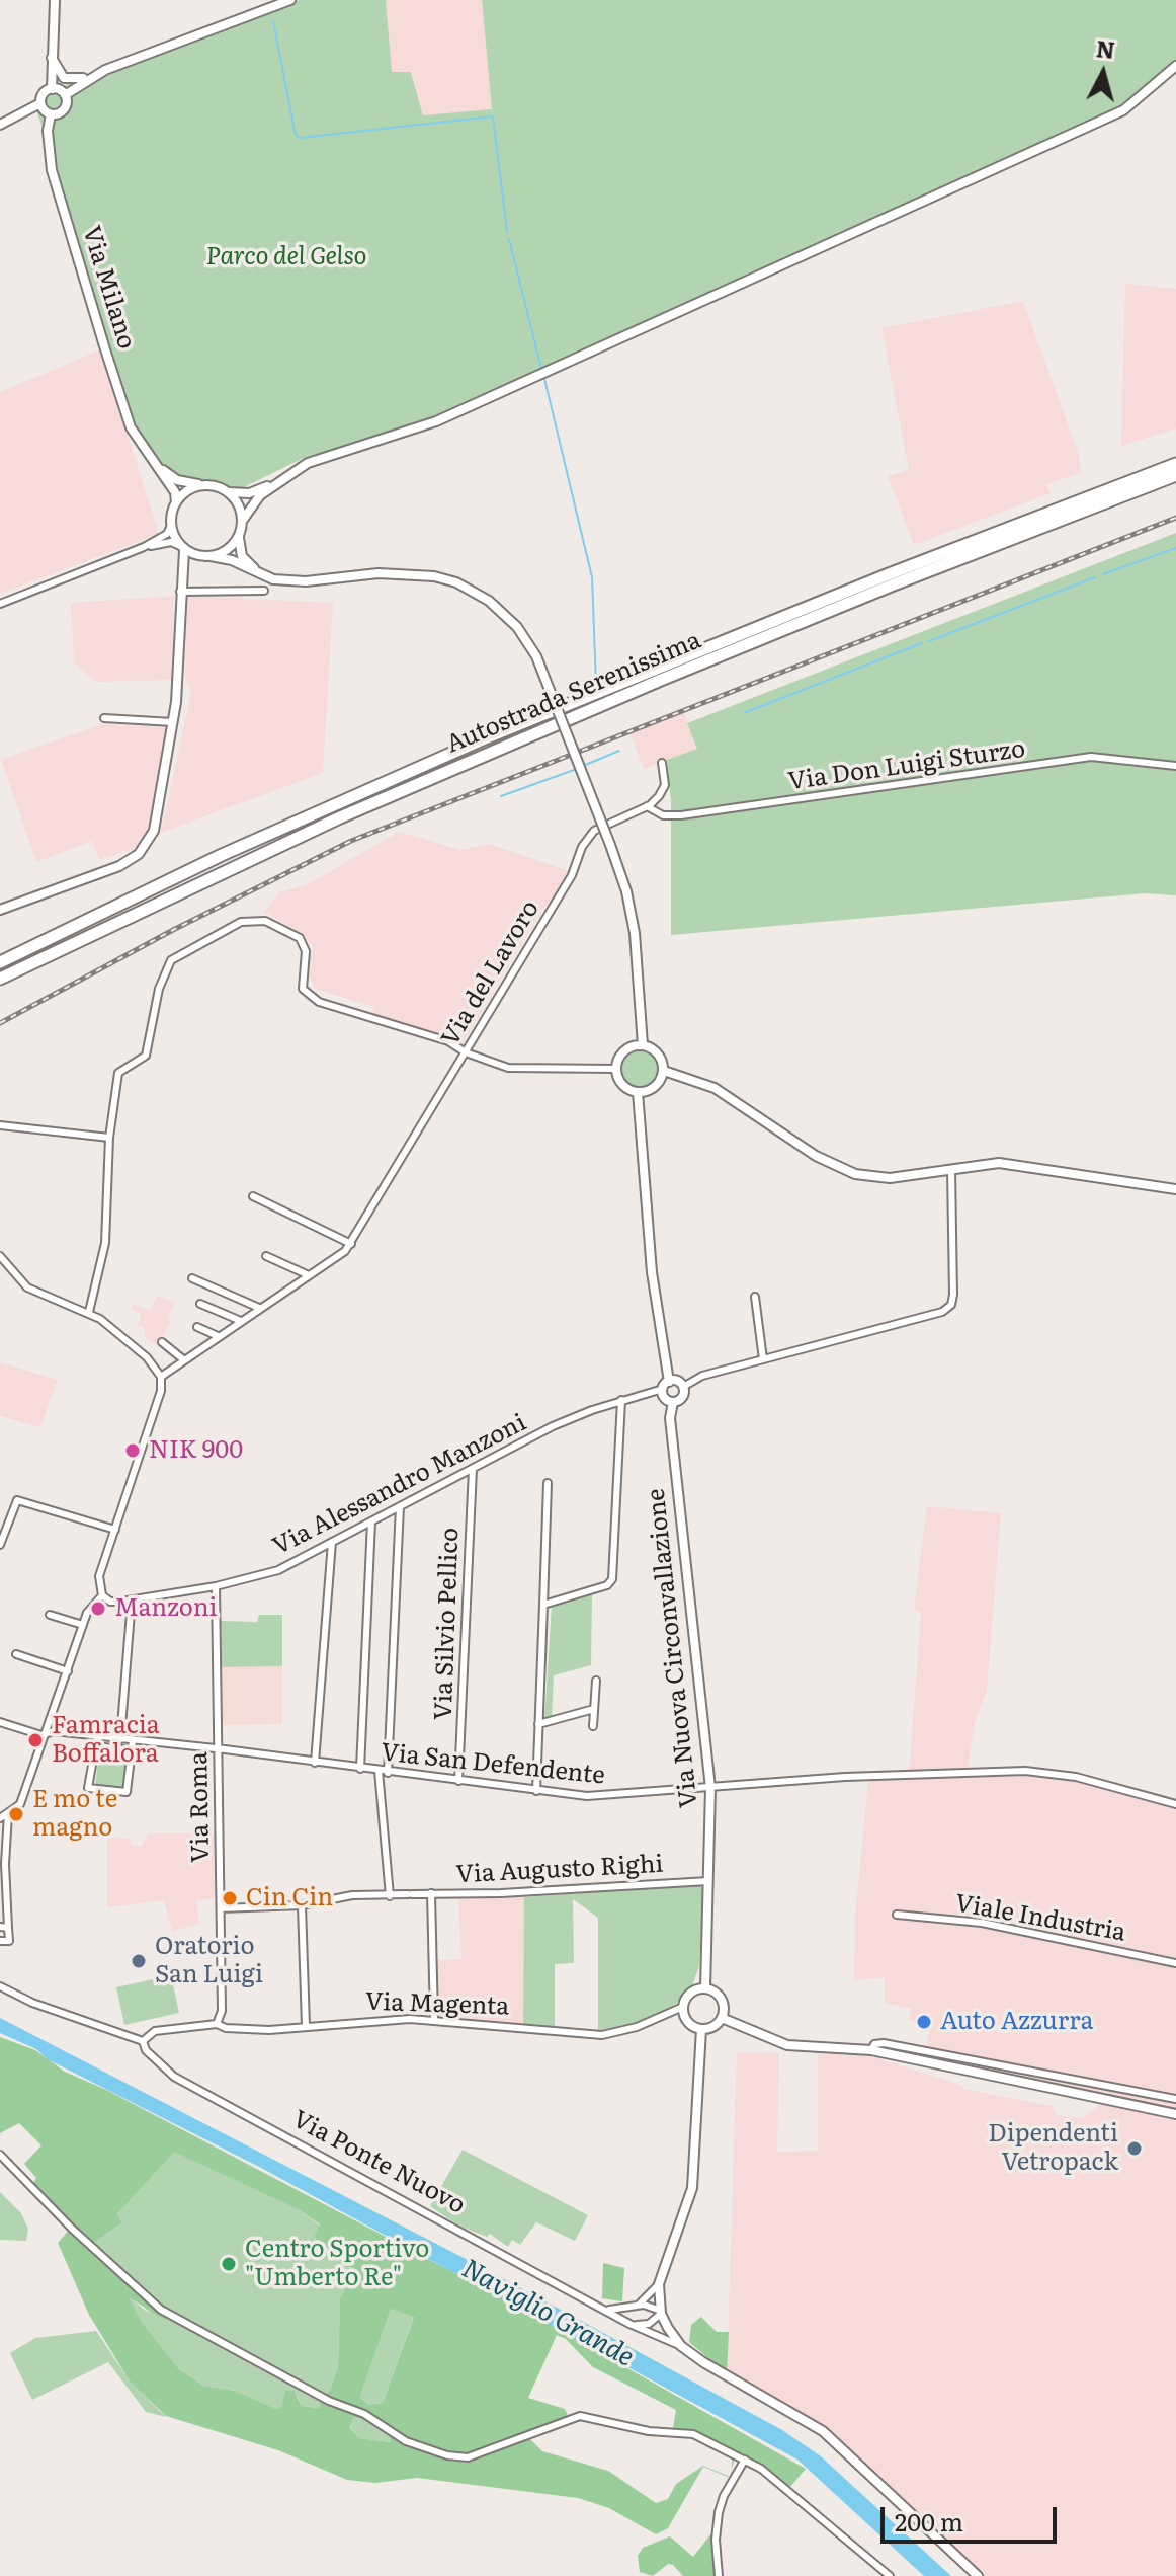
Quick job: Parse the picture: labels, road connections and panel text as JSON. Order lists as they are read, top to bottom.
{
  "streets": {
    "highway": ["Autostrada Serenissima"],
    "street": [
      "Via Milano",
      "Via Don Luigi Sturzo",
      "Via del Lavoro",
      "Via Alessandro Manzoni",
      "Via Silvio Pellico",
      "Via Nuova Circonvallazione",
      "Via San Defendente",
      "Via Roma",
      "Via Augusto Righi",
      "Viale Industria",
      "Via Magenta",
      "Via Ponte Nuovo"
    ]
  },
  "crossings": [
    ["Via Don Luigi Sturzo", "Via del Lavoro"],
    ["Via Alessandro Manzoni", "Via Silvio Pellico"],
    ["Via Alessandro Manzoni", "Via Nuova Circonvallazione"],
    ["Via Alessandro Manzoni", "Via Roma"],
    ["Via Silvio Pellico", "Via San Defendente"],
    ["Via Nuova Circonvallazione", "Via San Defendente"],
    ["Via Nuova Circonvallazione", "Via Augusto Righi"],
    ["Via Nuova Circonvallazione", "Via Magenta"],
    ["Via San Defendente", "Via Roma"],
    ["Via Roma", "Via Augusto Righi"],
    ["Via Roma", "Via Magenta"],
    ["Via Magenta", "Via Ponte Nuovo"]
  ],
  "water": ["Naviglio Grande"],
  "parks": ["Parco del Gelso"],
  "places": [
    "NIK 900",
    "Manzoni",
    "Famracia Boffalora",
    "E mo te magno",
    "Cin Cin",
    "Oratorio San Luigi",
    "Auto Azzurra",
    "Dipendenti Vetropack",
    "Centro Sportivo \"Umberto Re\""
  ],
  "scale_bar": "200 m",
  "north": "top"
}
